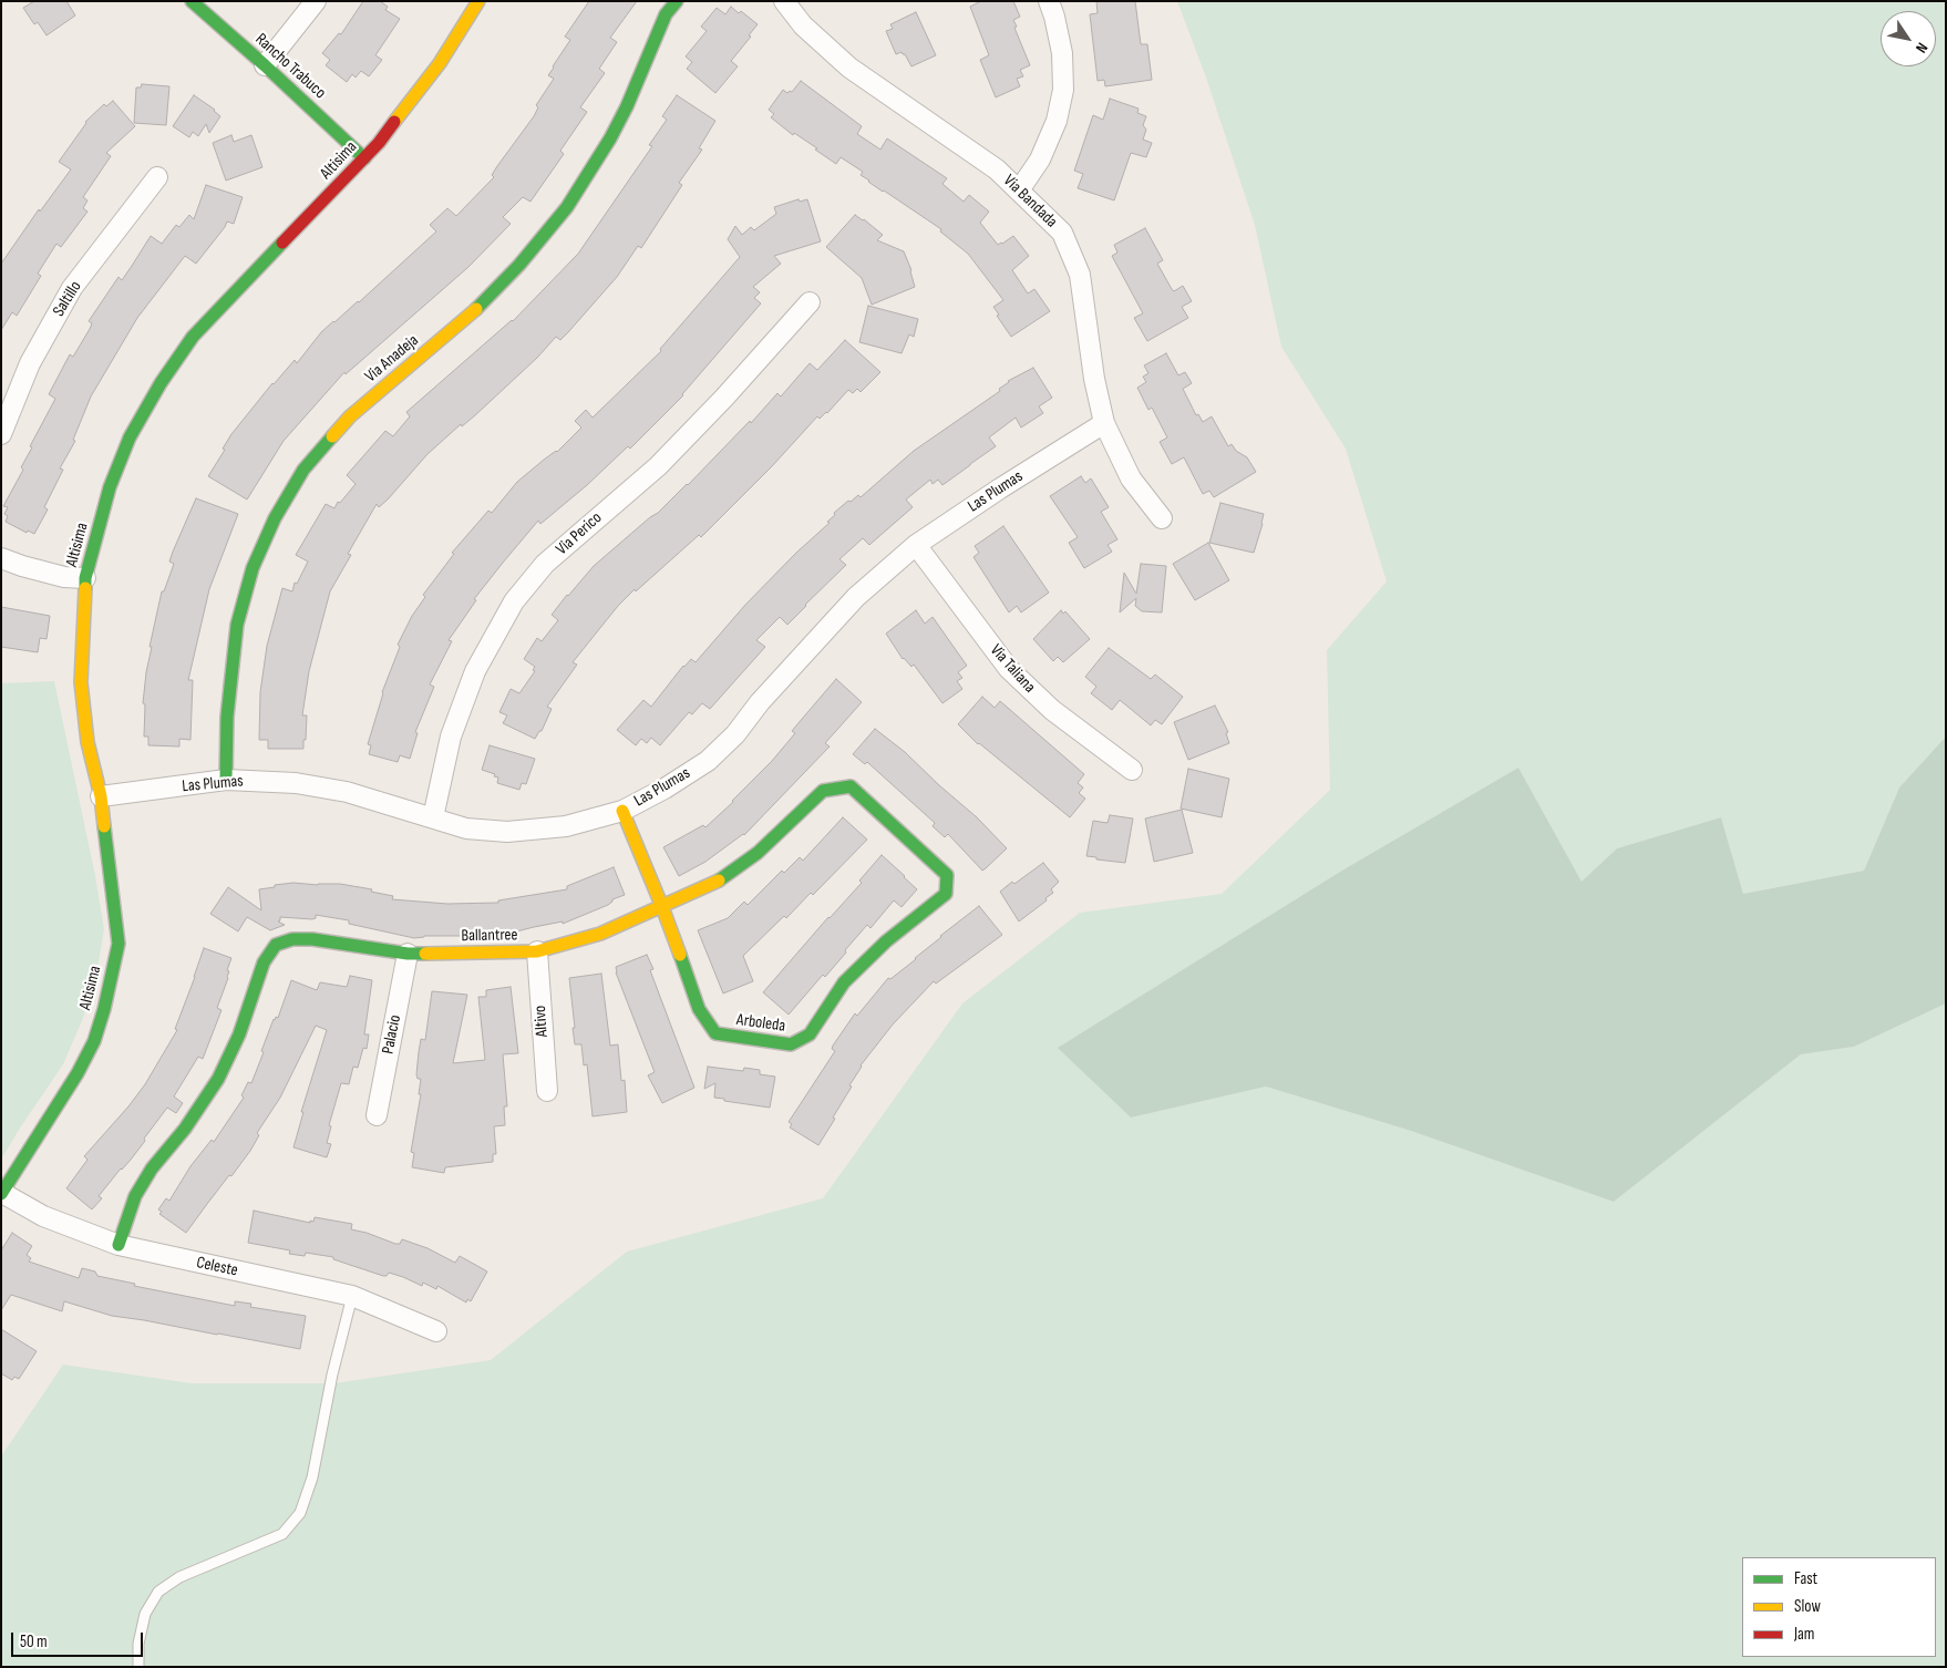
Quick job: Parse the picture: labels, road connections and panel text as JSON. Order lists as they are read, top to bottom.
{
  "streets": {
    "street": [
      "Rancho Trabuco",
      "Altisima",
      "Via Bandada",
      "Saltillo",
      "Via Anadeja",
      "Las Plumas",
      "Via Perico",
      "Via Taliana",
      "Ballantree",
      "Altivo",
      "Arboleda",
      "Palacio",
      "Celeste"
    ]
  },
  "crossings": [
    ["Rancho Trabuco", "Altisima"],
    ["Altisima", "Las Plumas"],
    ["Altisima", "Celeste"],
    ["Via Bandada", "Las Plumas"],
    ["Via Anadeja", "Las Plumas"],
    ["Las Plumas", "Via Perico"],
    ["Las Plumas", "Via Taliana"],
    ["Las Plumas", "Arboleda"],
    ["Ballantree", "Altivo"],
    ["Ballantree", "Arboleda"],
    ["Ballantree", "Palacio"],
    ["Ballantree", "Celeste"]
  ],
  "legend": ["Fast", "Slow", "Jam"],
  "scale_bar": "50 m",
  "north": "bottom right"
}
